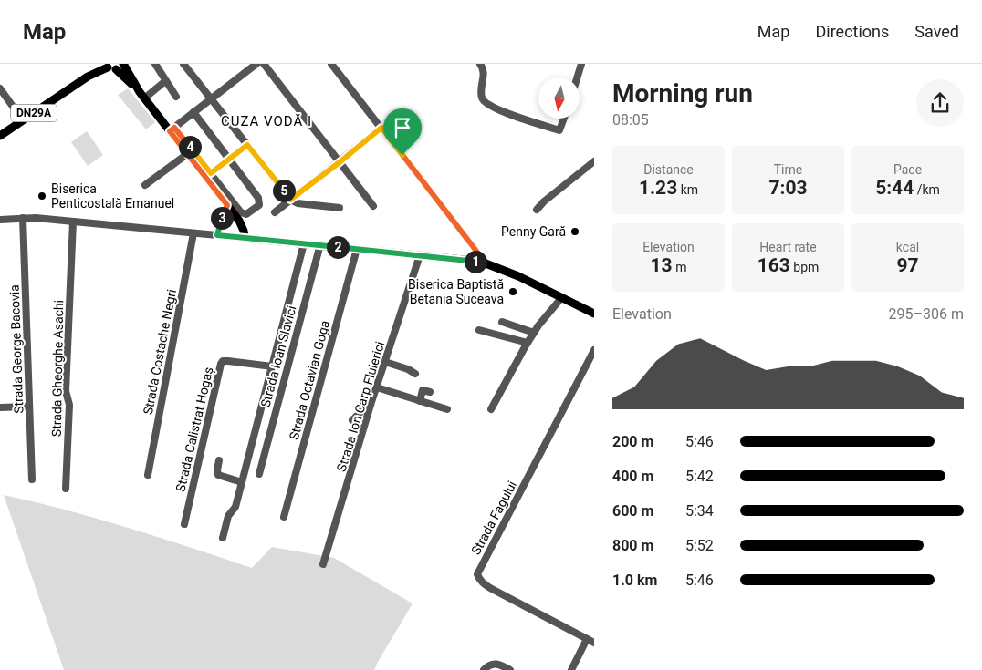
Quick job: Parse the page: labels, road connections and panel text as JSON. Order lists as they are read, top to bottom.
{
  "streets": {
    "main road": ["DN29A"],
    "street": [
      "Strada George Bacovia",
      "Strada Costache Negri",
      "Strada Ioan Slavici",
      "Strada Gheorghe Asachi",
      "Strada Octavian Goga",
      "Strada Ion Carp Fluierici",
      "Strada Calistrat Hogaș",
      "Strada Fagului"
    ]
  },
  "districts": ["CUZA VODĂ I"],
  "places": ["Biserica Penticostală Emanuel", "Penny Gară", "Biserica Baptistă Betania Suceava"],
  "north": "bottom",
  "page": {
    "header": "Map",
    "nav": ["Map", "Directions", "Saved"],
    "heading": ["Morning run", "08:05"],
    "pins": [
      "4",
      "5",
      "3",
      "2",
      "1"
    ],
    "stats": [
      ["Distance", "1.23 km"],
      ["Time", "7:03"],
      ["Pace", "5:44 /km"],
      ["Elevation", "13 m"],
      ["Heart rate", "163 bpm"],
      ["kcal", "97"]
    ],
    "chart": ["Elevation", "295–306 m"],
    "list": [
      {
        "name": "200 m",
        "note": "5:46"
      },
      {
        "name": "400 m",
        "note": "5:42"
      },
      {
        "name": "600 m",
        "note": "5:34"
      },
      {
        "name": "800 m",
        "note": "5:52"
      },
      {
        "name": "1.0 km",
        "note": "5:46"
      }
    ]
  }
}
